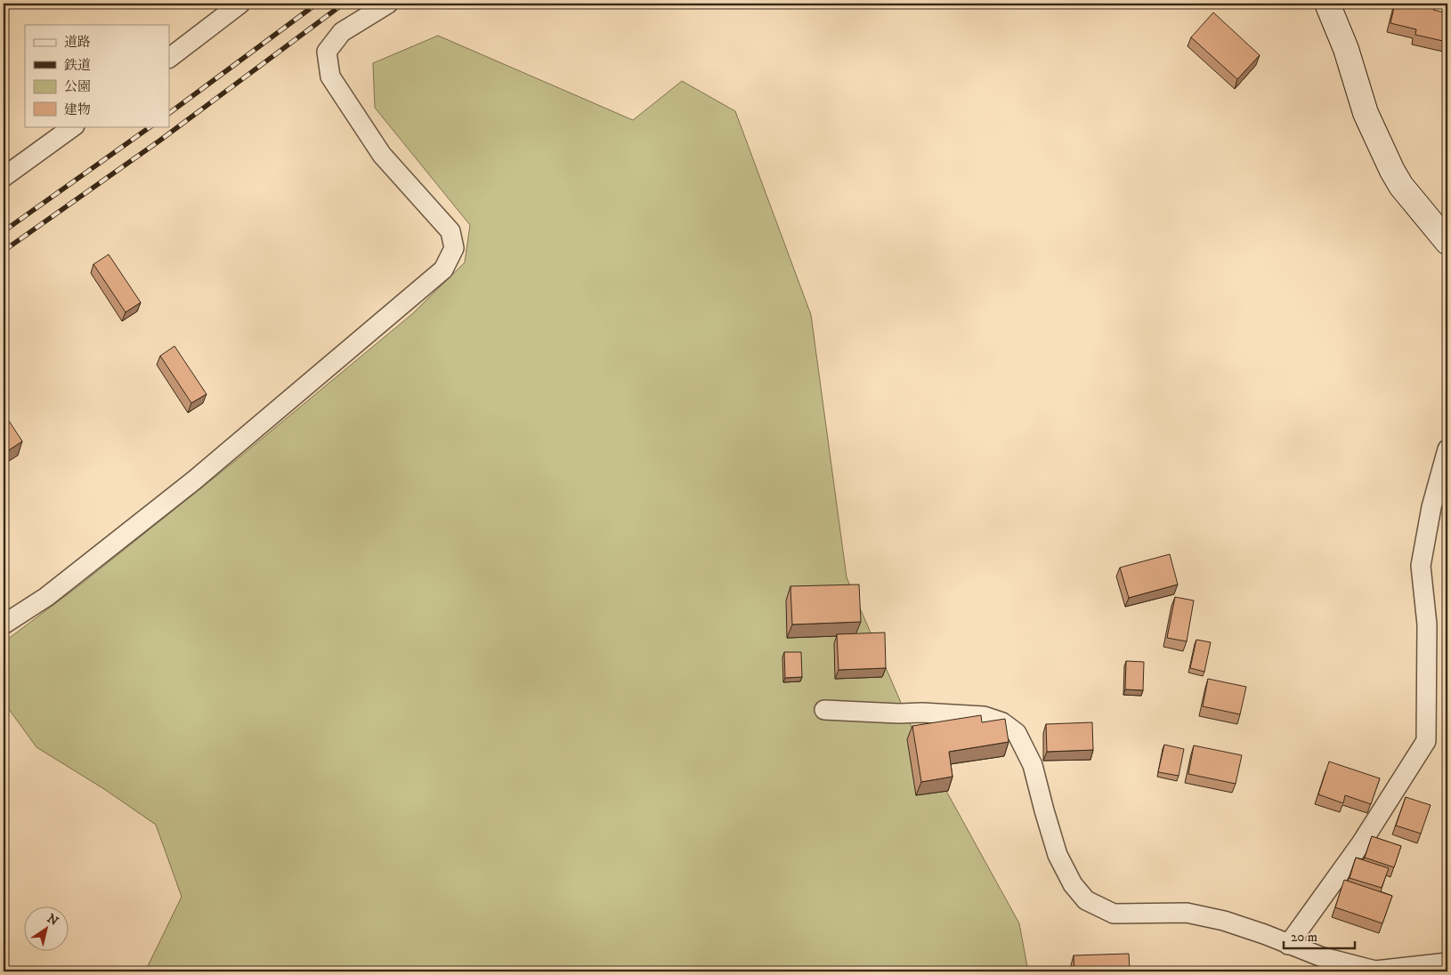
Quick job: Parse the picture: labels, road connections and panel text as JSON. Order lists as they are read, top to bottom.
{
  "legend": [
    "道路",
    "鉄道",
    "公園",
    "建物"
  ],
  "scale_bar": "20 m",
  "north": "top right"
}
